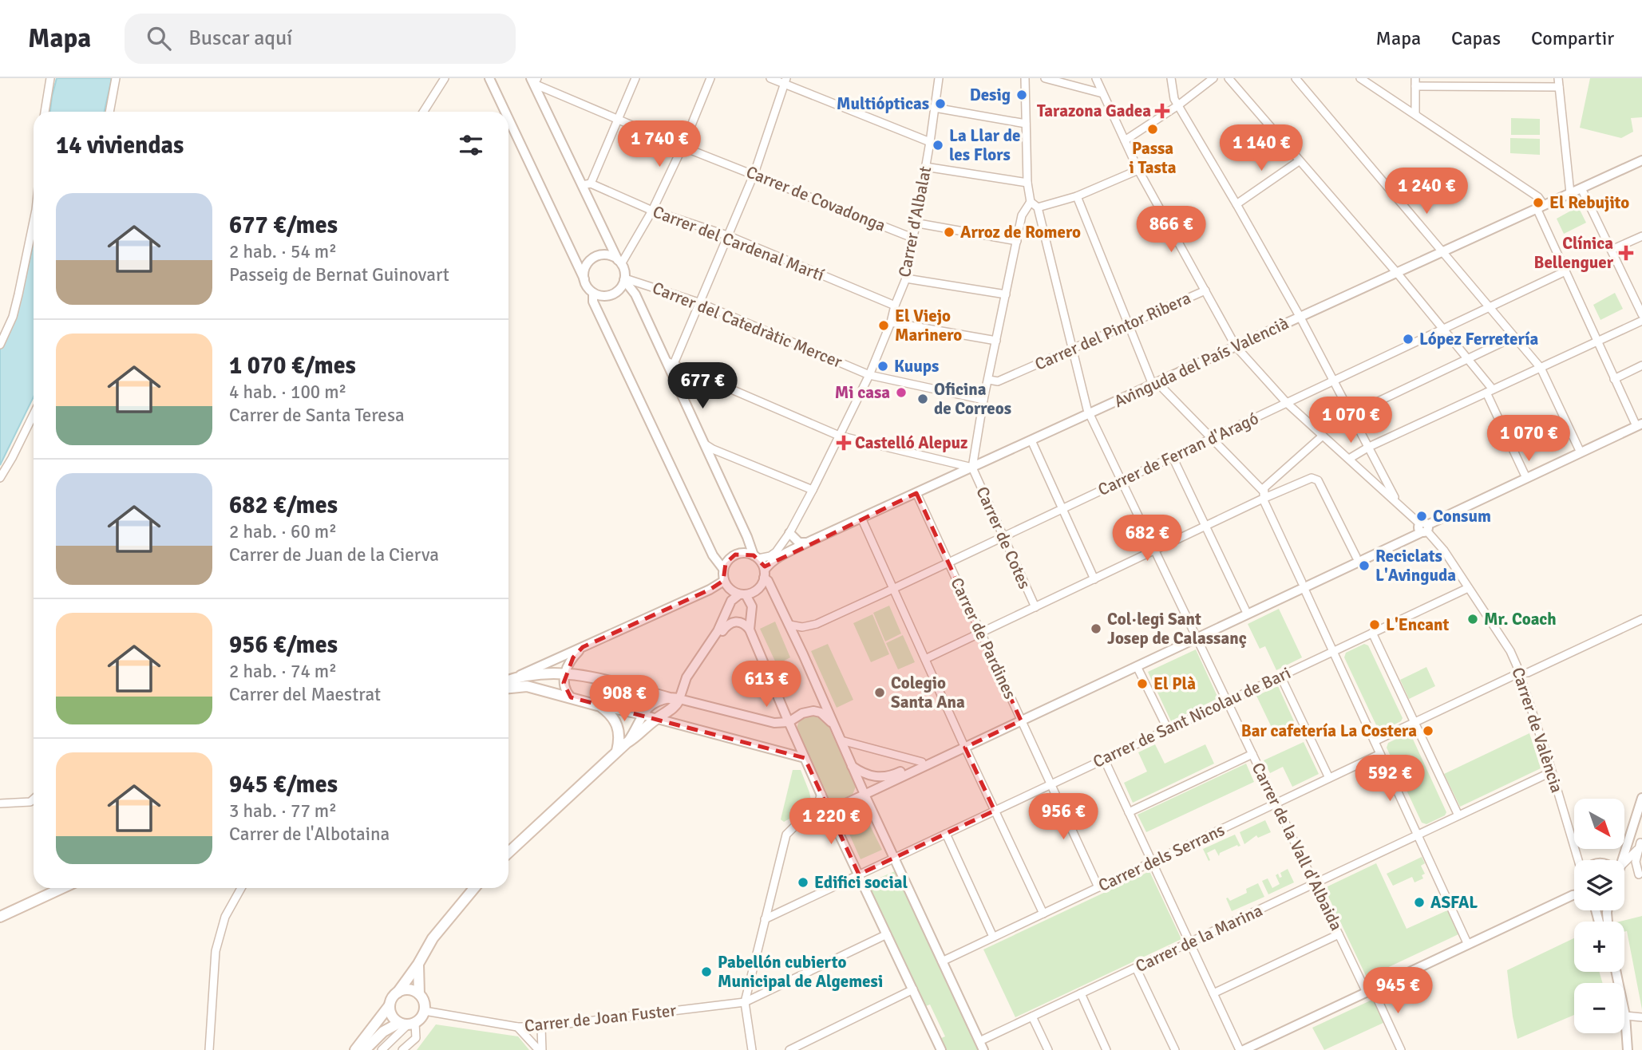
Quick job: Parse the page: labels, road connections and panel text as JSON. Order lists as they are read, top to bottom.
{
  "streets": {
    "street": [
      "Carrer de Covadonga",
      "Carrer d'Albalat",
      "Carrer del Cardenal Martí",
      "Carrer del Catedràtic Mercer",
      "Carrer del Pintor Ribera",
      "Avinguda del País Valencià",
      "Carrer de Ferran d'Aragó",
      "Carrer de Cotes",
      "Carrer de Pardines",
      "Carrer de Sant Nicolau de Bari",
      "Carrer de València",
      "Carrer de la Vall d'Albaida",
      "Carrer dels Serrans",
      "Carrer de la Marina",
      "Carrer de Joan Fuster"
    ]
  },
  "crossings": [
    ["Carrer de Covadonga", "Carrer d'Albalat"],
    ["Carrer d'Albalat", "Carrer del Cardenal Martí"],
    ["Carrer d'Albalat", "Carrer del Catedràtic Mercer"],
    ["Carrer d'Albalat", "Avinguda del País Valencià"],
    ["Carrer del Pintor Ribera", "Carrer de València"],
    ["Carrer del Pintor Ribera", "Carrer de la Vall d'Albaida"],
    ["Avinguda del País Valencià", "Carrer de Cotes"],
    ["Avinguda del País Valencià", "Carrer de Pardines"],
    ["Avinguda del País Valencià", "Carrer de València"],
    ["Avinguda del País Valencià", "Carrer de la Vall d'Albaida"],
    ["Carrer de Ferran d'Aragó", "Carrer de Cotes"],
    ["Carrer de Ferran d'Aragó", "Carrer de Pardines"],
    ["Carrer de Ferran d'Aragó", "Carrer de València"],
    ["Carrer de Ferran d'Aragó", "Carrer de la Vall d'Albaida"],
    ["Carrer de Pardines", "Carrer de Sant Nicolau de Bari"],
    ["Carrer de Pardines", "Carrer dels Serrans"],
    ["Carrer de Sant Nicolau de Bari", "Carrer de València"],
    ["Carrer de Sant Nicolau de Bari", "Carrer de la Vall d'Albaida"],
    ["Carrer de València", "Carrer de la Marina"],
    ["Carrer de la Vall d'Albaida", "Carrer dels Serrans"],
    ["Carrer de la Vall d'Albaida", "Carrer de la Marina"]
  ],
  "places": {
    "other": [
      "Desig",
      "Multiópticas",
      "Passa i Tasta",
      "La Llar de les Flors",
      "El Rebujito",
      "Arroz de Romero",
      "El Viejo Marinero",
      "López Ferretería",
      "Kuups",
      "Mi casa",
      "Oficina de Correos",
      "Consum",
      "Reciclats L'Avinguda",
      "Mr. Coach",
      "L'Encant",
      "Col·legi Sant Josep de Calassanç",
      "El Plà",
      "Colegio Santa Ana",
      "Bar cafetería La Costera",
      "Edifici social",
      "ASFAL",
      "Pabellón cubierto Municipal de Algemesi"
    ],
    "health": ["Tarazona Gadea", "Clínica Bellenguer", "Castelló Alepuz"]
  },
  "north": "bottom right",
  "page": {
    "header": "Mapa",
    "search": "Buscar aquí",
    "nav": ["Mapa", "Capas", "Compartir"],
    "heading": "14 viviendas",
    "price": [
      "1 740 €",
      "1 140 €",
      "1 240 €",
      "866 €",
      "677 €",
      "1 070 €",
      "1 070 €",
      "682 €",
      "613 €",
      "908 €",
      "592 €",
      "956 €",
      "1 220 €",
      "945 €"
    ],
    "list": [
      {
        "name": "677 €/mes",
        "note": "2 hab. · 54 m² · Passeig de Bernat Guinovart"
      },
      {
        "name": "1 070 €/mes",
        "note": "4 hab. · 100 m² · Carrer de Santa Teresa"
      },
      {
        "name": "682 €/mes",
        "note": "2 hab. · 60 m² · Carrer de Juan de la Cierva"
      },
      {
        "name": "956 €/mes",
        "note": "2 hab. · 74 m² · Carrer del Maestrat"
      },
      {
        "name": "945 €/mes",
        "note": "3 hab. · 77 m² · Carrer de l'Albotaina"
      }
    ],
    "map_buttons": ["+", "−"]
  }
}
